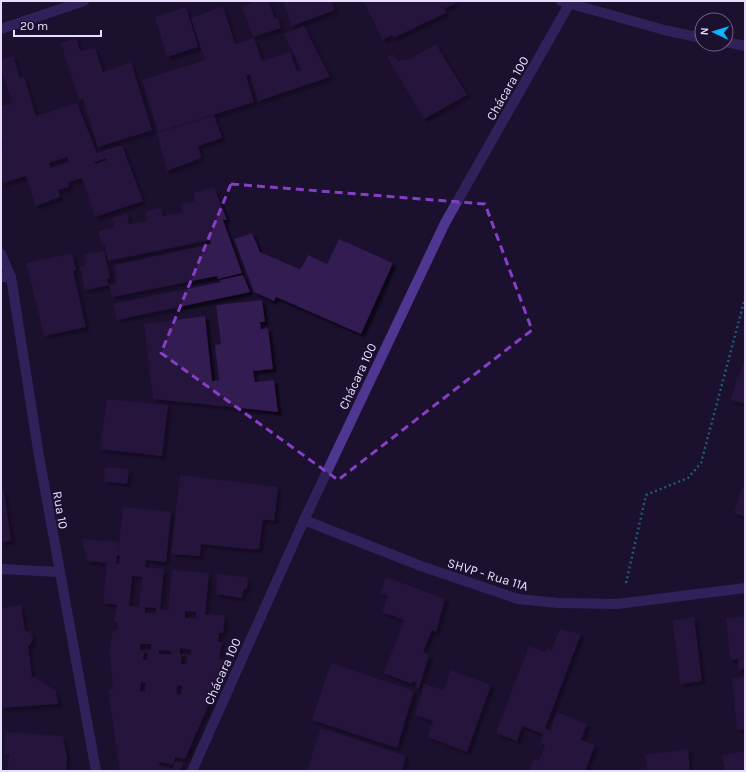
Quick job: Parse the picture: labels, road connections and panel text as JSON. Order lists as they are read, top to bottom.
{
  "streets": {
    "street": ["Chácara 100", "Rua 10", "SHVP - Rua 11A"]
  },
  "crossings": [
    ["Chácara 100", "SHVP - Rua 11A"]
  ],
  "scale_bar": "20 m",
  "north": "left"
}
